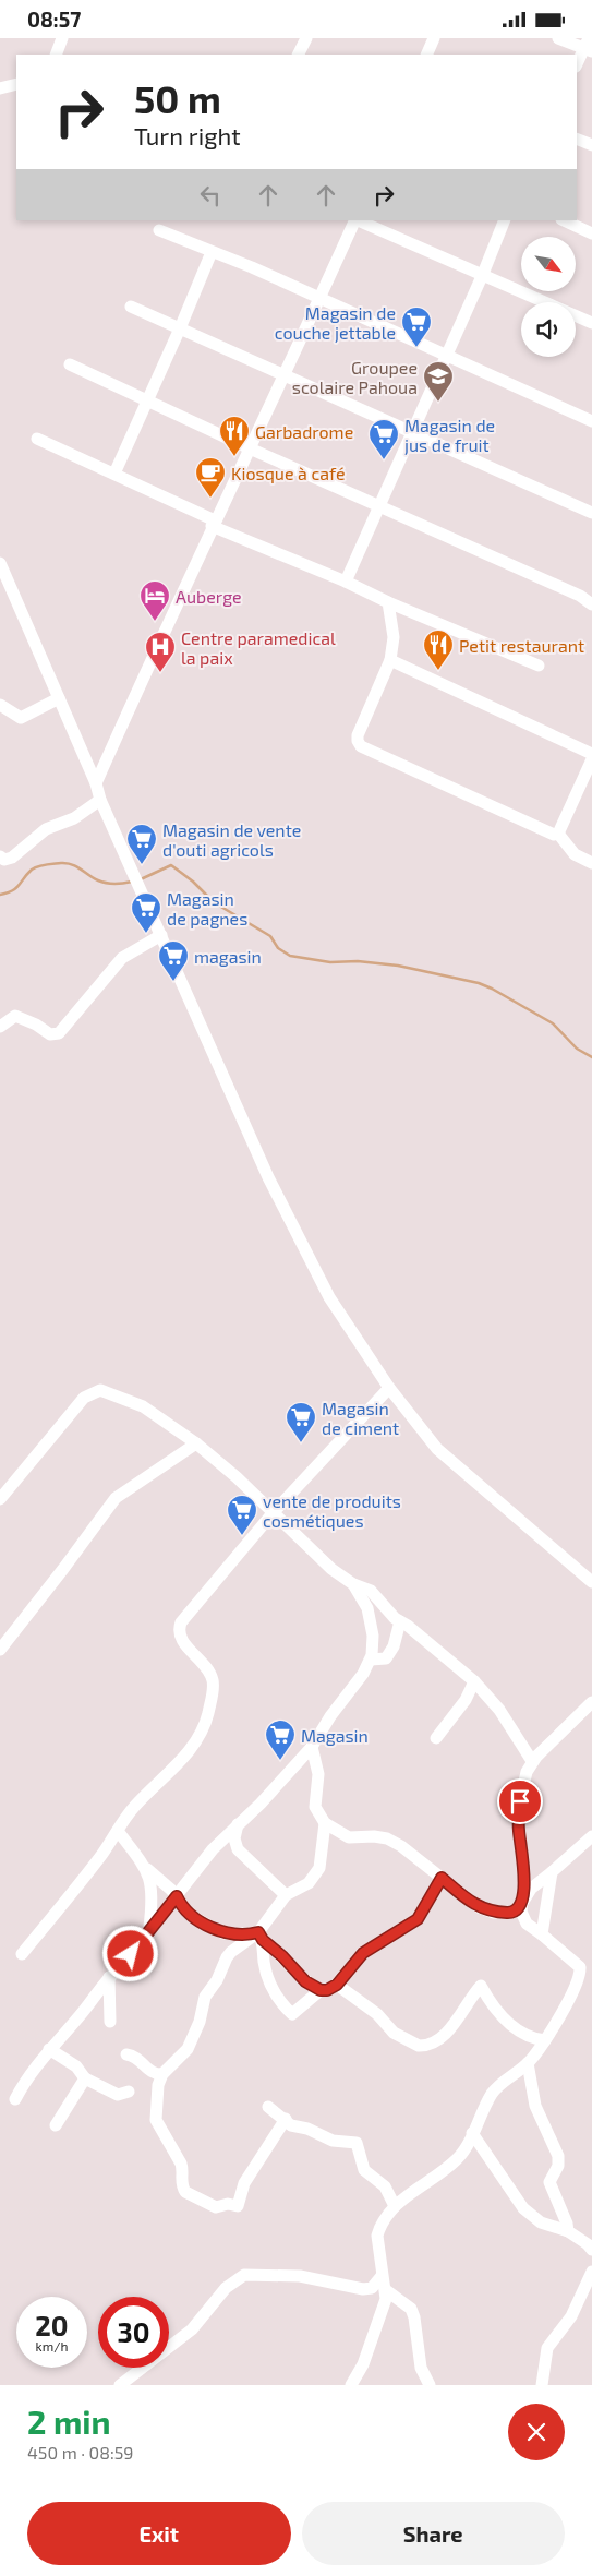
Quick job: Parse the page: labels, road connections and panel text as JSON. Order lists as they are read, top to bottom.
{
  "places": {
    "supermarket": [
      "Magasin de couche jettable",
      "Magasin de jus de fruit",
      "Magasin de vente d'outi agricols",
      "Magasin de pagnes",
      "magasin",
      "Magasin de ciment",
      "vente de produits cosmétiques",
      "Magasin"
    ],
    "school or university": ["Groupee scolaire Pahoua"],
    "restaurant": ["Garbadrome", "Petit restaurant"],
    "cafe": ["Kiosque à café"],
    "hotel": ["Auberge"],
    "hospital": ["Centre paramedical la paix"]
  },
  "north": "bottom right",
  "page": {
    "status": "08:57",
    "turn": ["50 m", "Turn right"],
    "speed": "20 km/h",
    "limit": "30",
    "heading": ["2 min", "450 m · 08:59"],
    "buttons": ["Exit", "Share"]
  }
}
